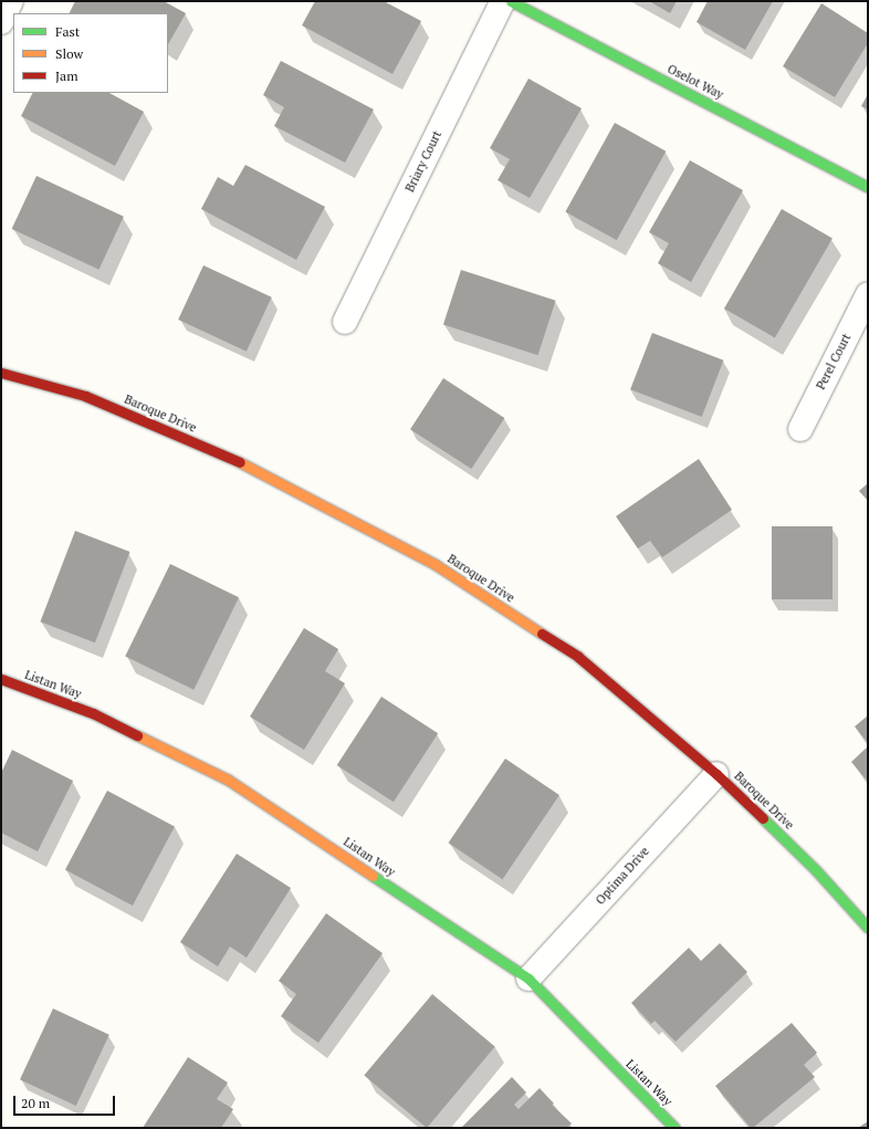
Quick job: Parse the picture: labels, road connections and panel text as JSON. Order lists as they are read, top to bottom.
{
  "streets": {
    "street": [
      "Oselot Way",
      "Briary Court",
      "Perel Court",
      "Baroque Drive",
      "Listan Way",
      "Optima Drive"
    ]
  },
  "crossings": [
    ["Baroque Drive", "Optima Drive"],
    ["Listan Way", "Optima Drive"]
  ],
  "legend": ["Fast", "Slow", "Jam"],
  "scale_bar": "20 m"
}
